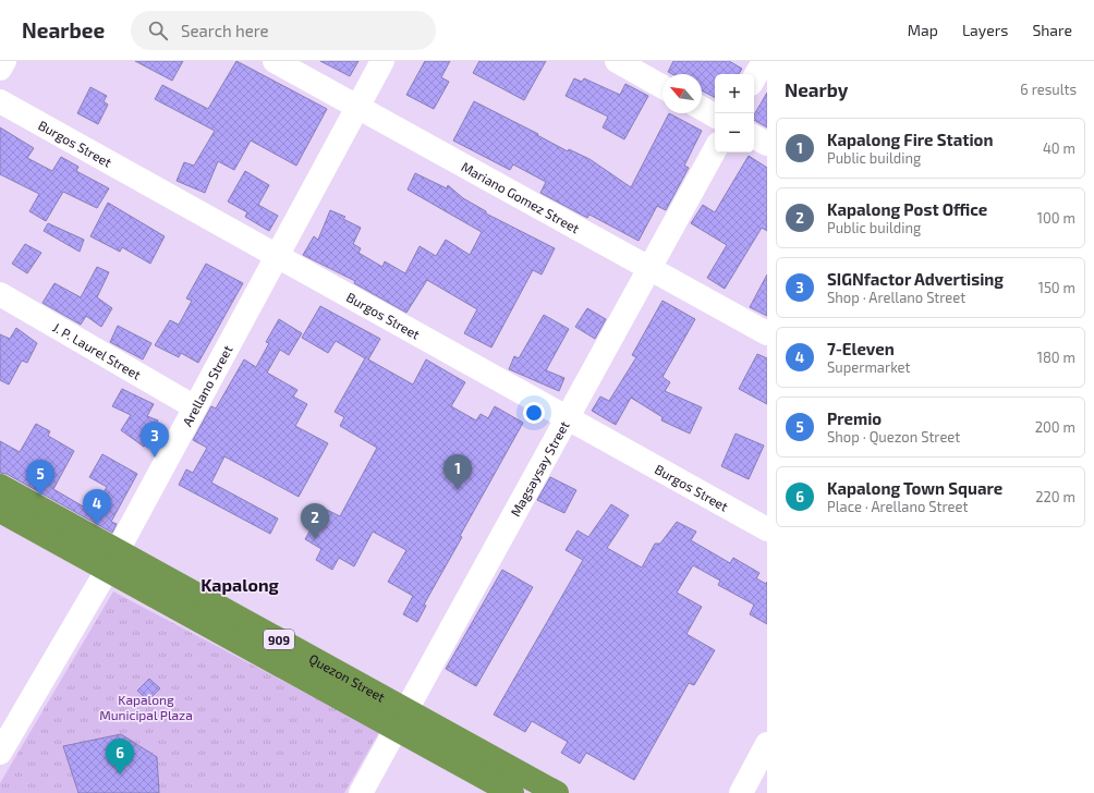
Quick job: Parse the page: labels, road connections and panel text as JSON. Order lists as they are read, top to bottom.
{
  "streets": {
    "highway": ["909", "Quezon Street"],
    "street": [
      "Burgos Street",
      "Mariano Gomez Street",
      "J. P. Laurel Street",
      "Arellano Street",
      "Magsaysay Street"
    ]
  },
  "crossings": [
    ["Burgos Street", "Arellano Street"],
    ["Burgos Street", "Magsaysay Street"],
    ["Mariano Gomez Street", "Arellano Street"],
    ["Mariano Gomez Street", "Magsaysay Street"],
    ["J. P. Laurel Street", "Arellano Street"],
    ["Arellano Street", "Quezon Street"],
    ["Magsaysay Street", "Quezon Street"]
  ],
  "districts": ["Kapalong"],
  "parks": ["Kapalong Municipal Plaza"],
  "north": "top left",
  "page": {
    "header": "Nearbee",
    "search": "Search here",
    "nav": ["Map", "Layers", "Share"],
    "heading": ["Nearby", "6 results"],
    "map_buttons": ["+", "−"],
    "list": [
      {
        "mark": "1",
        "name": "Kapalong Fire Station",
        "note": "Public building",
        "value": "40 m"
      },
      {
        "mark": "2",
        "name": "Kapalong Post Office",
        "note": "Public building",
        "value": "100 m"
      },
      {
        "mark": "3",
        "name": "SIGNfactor Advertising",
        "note": "Shop · Arellano Street",
        "value": "150 m"
      },
      {
        "mark": "4",
        "name": "7-Eleven",
        "note": "Supermarket",
        "value": "180 m"
      },
      {
        "mark": "5",
        "name": "Premio",
        "note": "Shop · Quezon Street",
        "value": "200 m"
      },
      {
        "mark": "6",
        "name": "Kapalong Town Square",
        "note": "Place · Arellano Street",
        "value": "220 m"
      }
    ],
    "pins": [
      "3",
      "1",
      "5",
      "4",
      "2",
      "6"
    ]
  }
}
